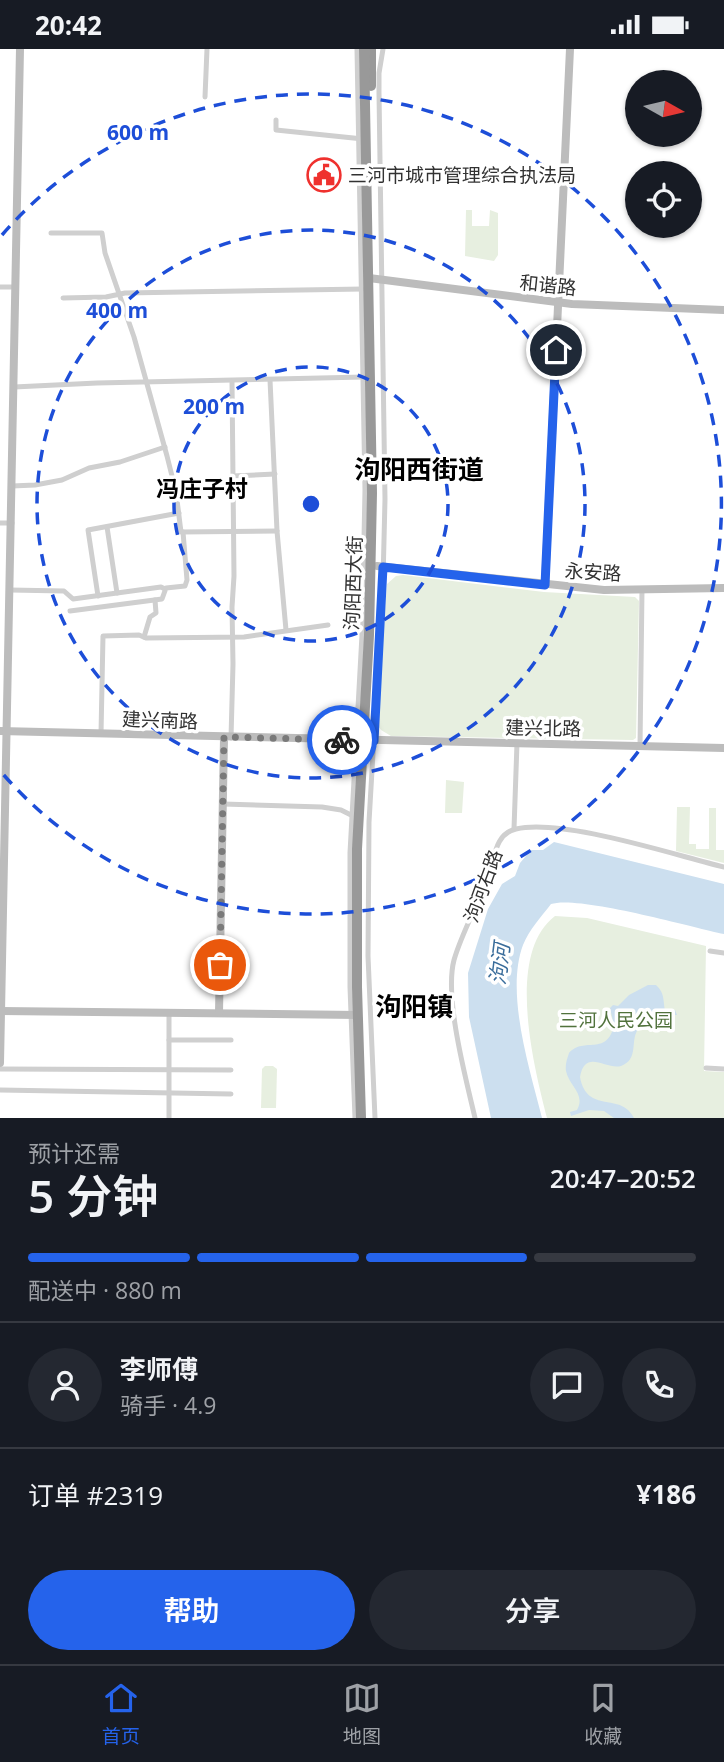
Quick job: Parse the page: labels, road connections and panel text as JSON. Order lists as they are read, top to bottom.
{
  "streets": {
    "highway": ["泃阳西大街"],
    "street": [
      "和谐路",
      "永安路",
      "建兴南路",
      "建兴北路",
      "泃河右路"
    ]
  },
  "crossings": [
    ["和谐路", "泃阳西大街"],
    ["永安路", "泃阳西大街"],
    ["泃阳西大街", "建兴南路"],
    ["泃阳西大街", "建兴北路"],
    ["建兴南路", "建兴北路"]
  ],
  "districts": ["泃阳西街道", "冯庄子村", "泃阳镇"],
  "water": ["泃河"],
  "parks": ["三河人民公园"],
  "places": {
    "public building": ["三河市城市管理综合执法局"]
  },
  "north": "right",
  "page": {
    "status": "20:42",
    "heading": ["5 分钟", "预计还需", "20:47–20:52"],
    "panel": [
      "李师傅",
      "骑手 · 4.9",
      "订单 #2319",
      "¥186"
    ],
    "bar": "配送中 · 880 m",
    "buttons": ["帮助", "分享"],
    "tabs": ["首页", "地图", "收藏"]
  },
  "rings": ["600 m", "400 m", "200 m"]
}
